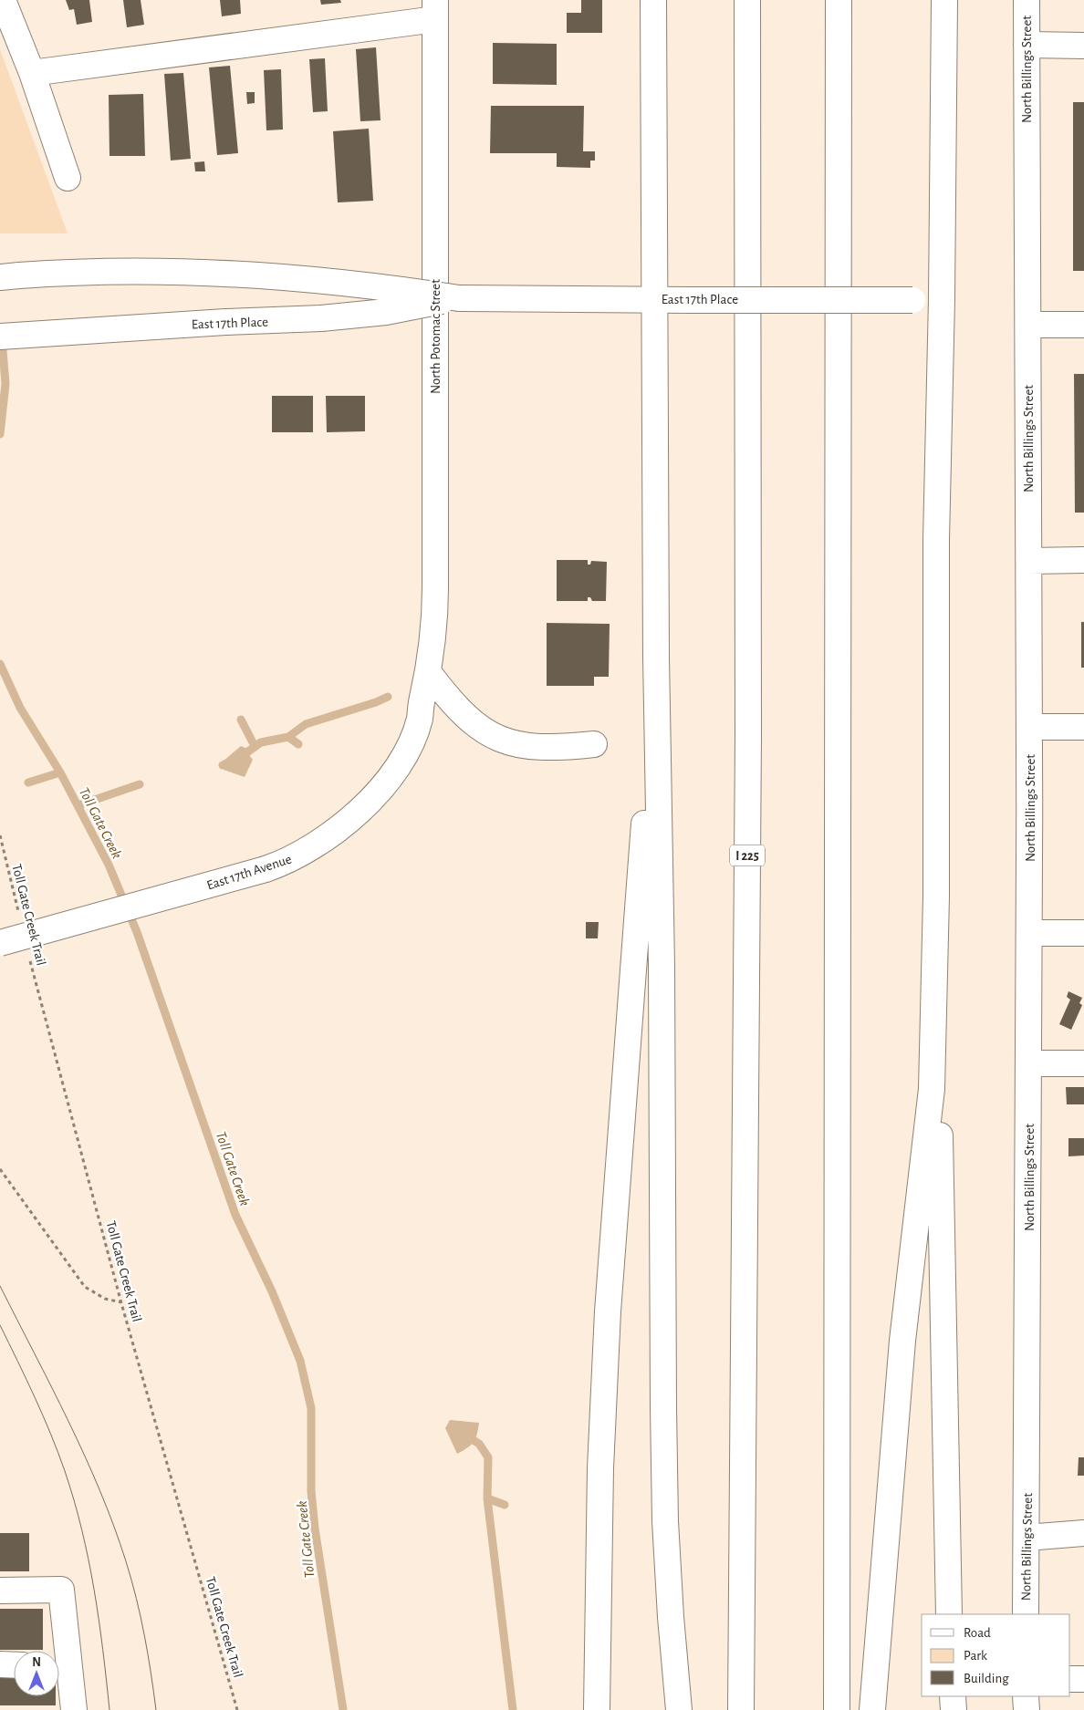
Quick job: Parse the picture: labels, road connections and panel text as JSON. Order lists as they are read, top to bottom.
{
  "streets": {
    "main road": [
      "North Billings Street",
      "East 17th Place",
      "North Potomac Street",
      "I 225",
      "East 17th Avenue"
    ],
    "path": ["Toll Gate Creek Trail"]
  },
  "crossings": [
    ["North Potomac Street", "East 17th Avenue"]
  ],
  "water": ["Toll Gate Creek"],
  "legend": ["Road", "Park", "Building"],
  "north": "top"
}
